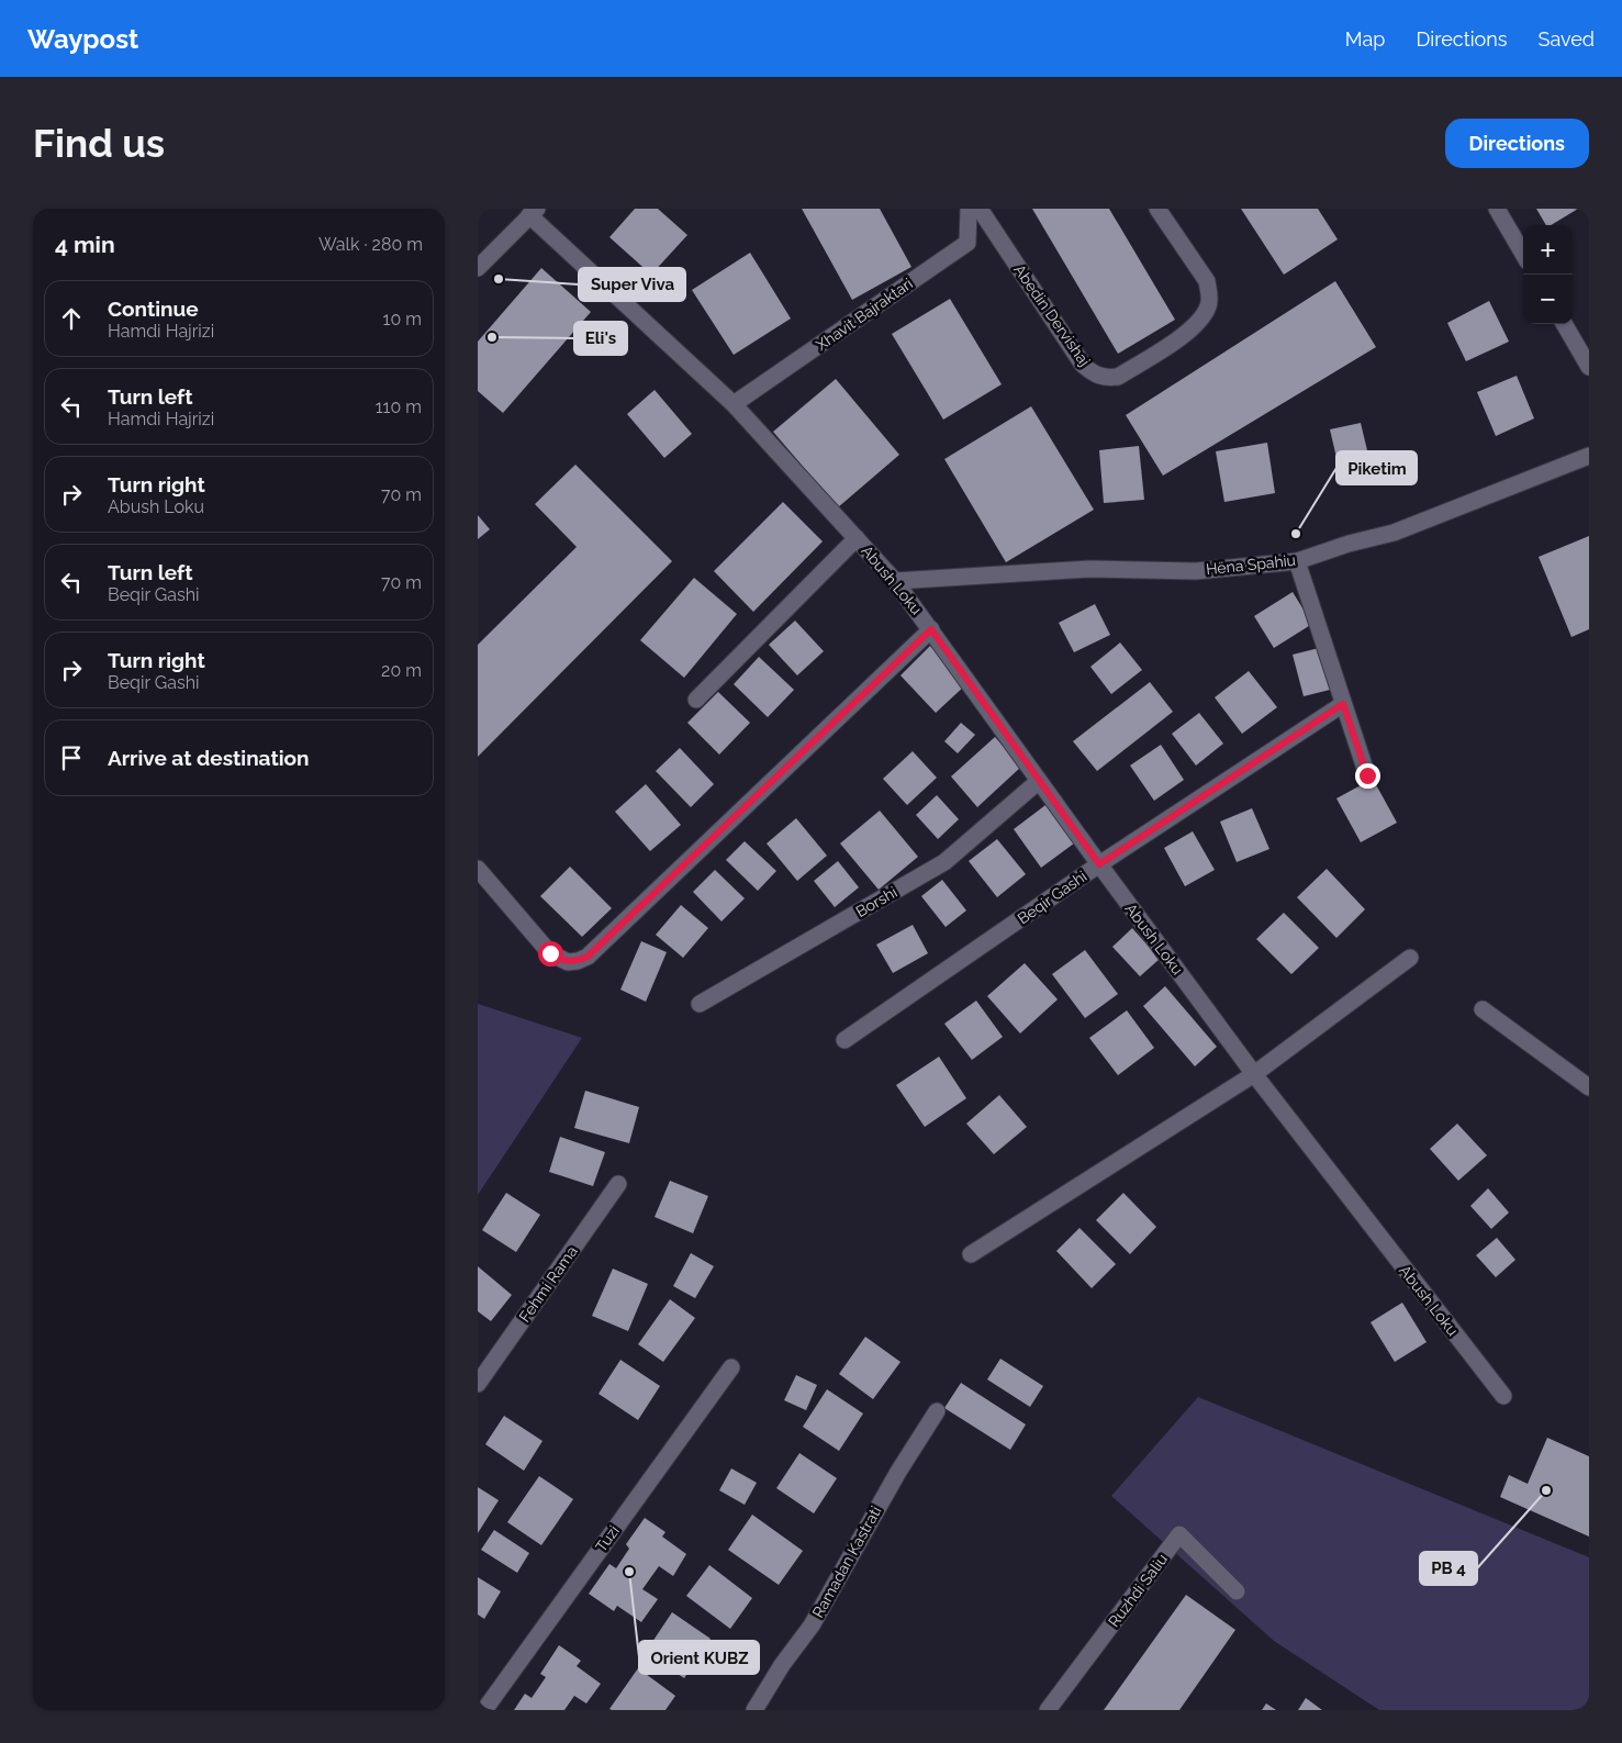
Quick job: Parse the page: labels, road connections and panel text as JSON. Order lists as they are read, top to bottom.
{
  "streets": {
    "street": [
      "Xhavit Bajraktari",
      "Abedin Dervishaj",
      "Hëna Spahiu",
      "Abush Loku",
      "Beqir Gashi",
      "Borshi",
      "Fehmi Rama",
      "Tuzi",
      "Ramadan Kastrati",
      "Ruzhdi Saliu"
    ]
  },
  "crossings": [
    ["Xhavit Bajraktari", "Abush Loku"],
    ["Hëna Spahiu", "Abush Loku"],
    ["Abush Loku", "Beqir Gashi"],
    ["Abush Loku", "Borshi"]
  ],
  "places": [
    "Super Viva",
    "Eli's",
    "Piketim",
    "PB 4",
    "Orient KUBZ"
  ],
  "page": {
    "header": "Waypost",
    "nav": ["Map", "Directions", "Saved"],
    "buttons": "Directions",
    "title": "Find us",
    "heading": ["4 min", "Walk · 280 m"],
    "map_buttons": ["+", "−"],
    "list": [
      ["Continue", "Hamdi Hajrizi", "10 m"],
      ["Turn left", "Hamdi Hajrizi", "110 m"],
      ["Turn right", "Abush Loku", "70 m"],
      ["Turn left", "Beqir Gashi", "70 m"],
      ["Turn right", "Beqir Gashi", "20 m"],
      "Arrive at destination"
    ]
  }
}
